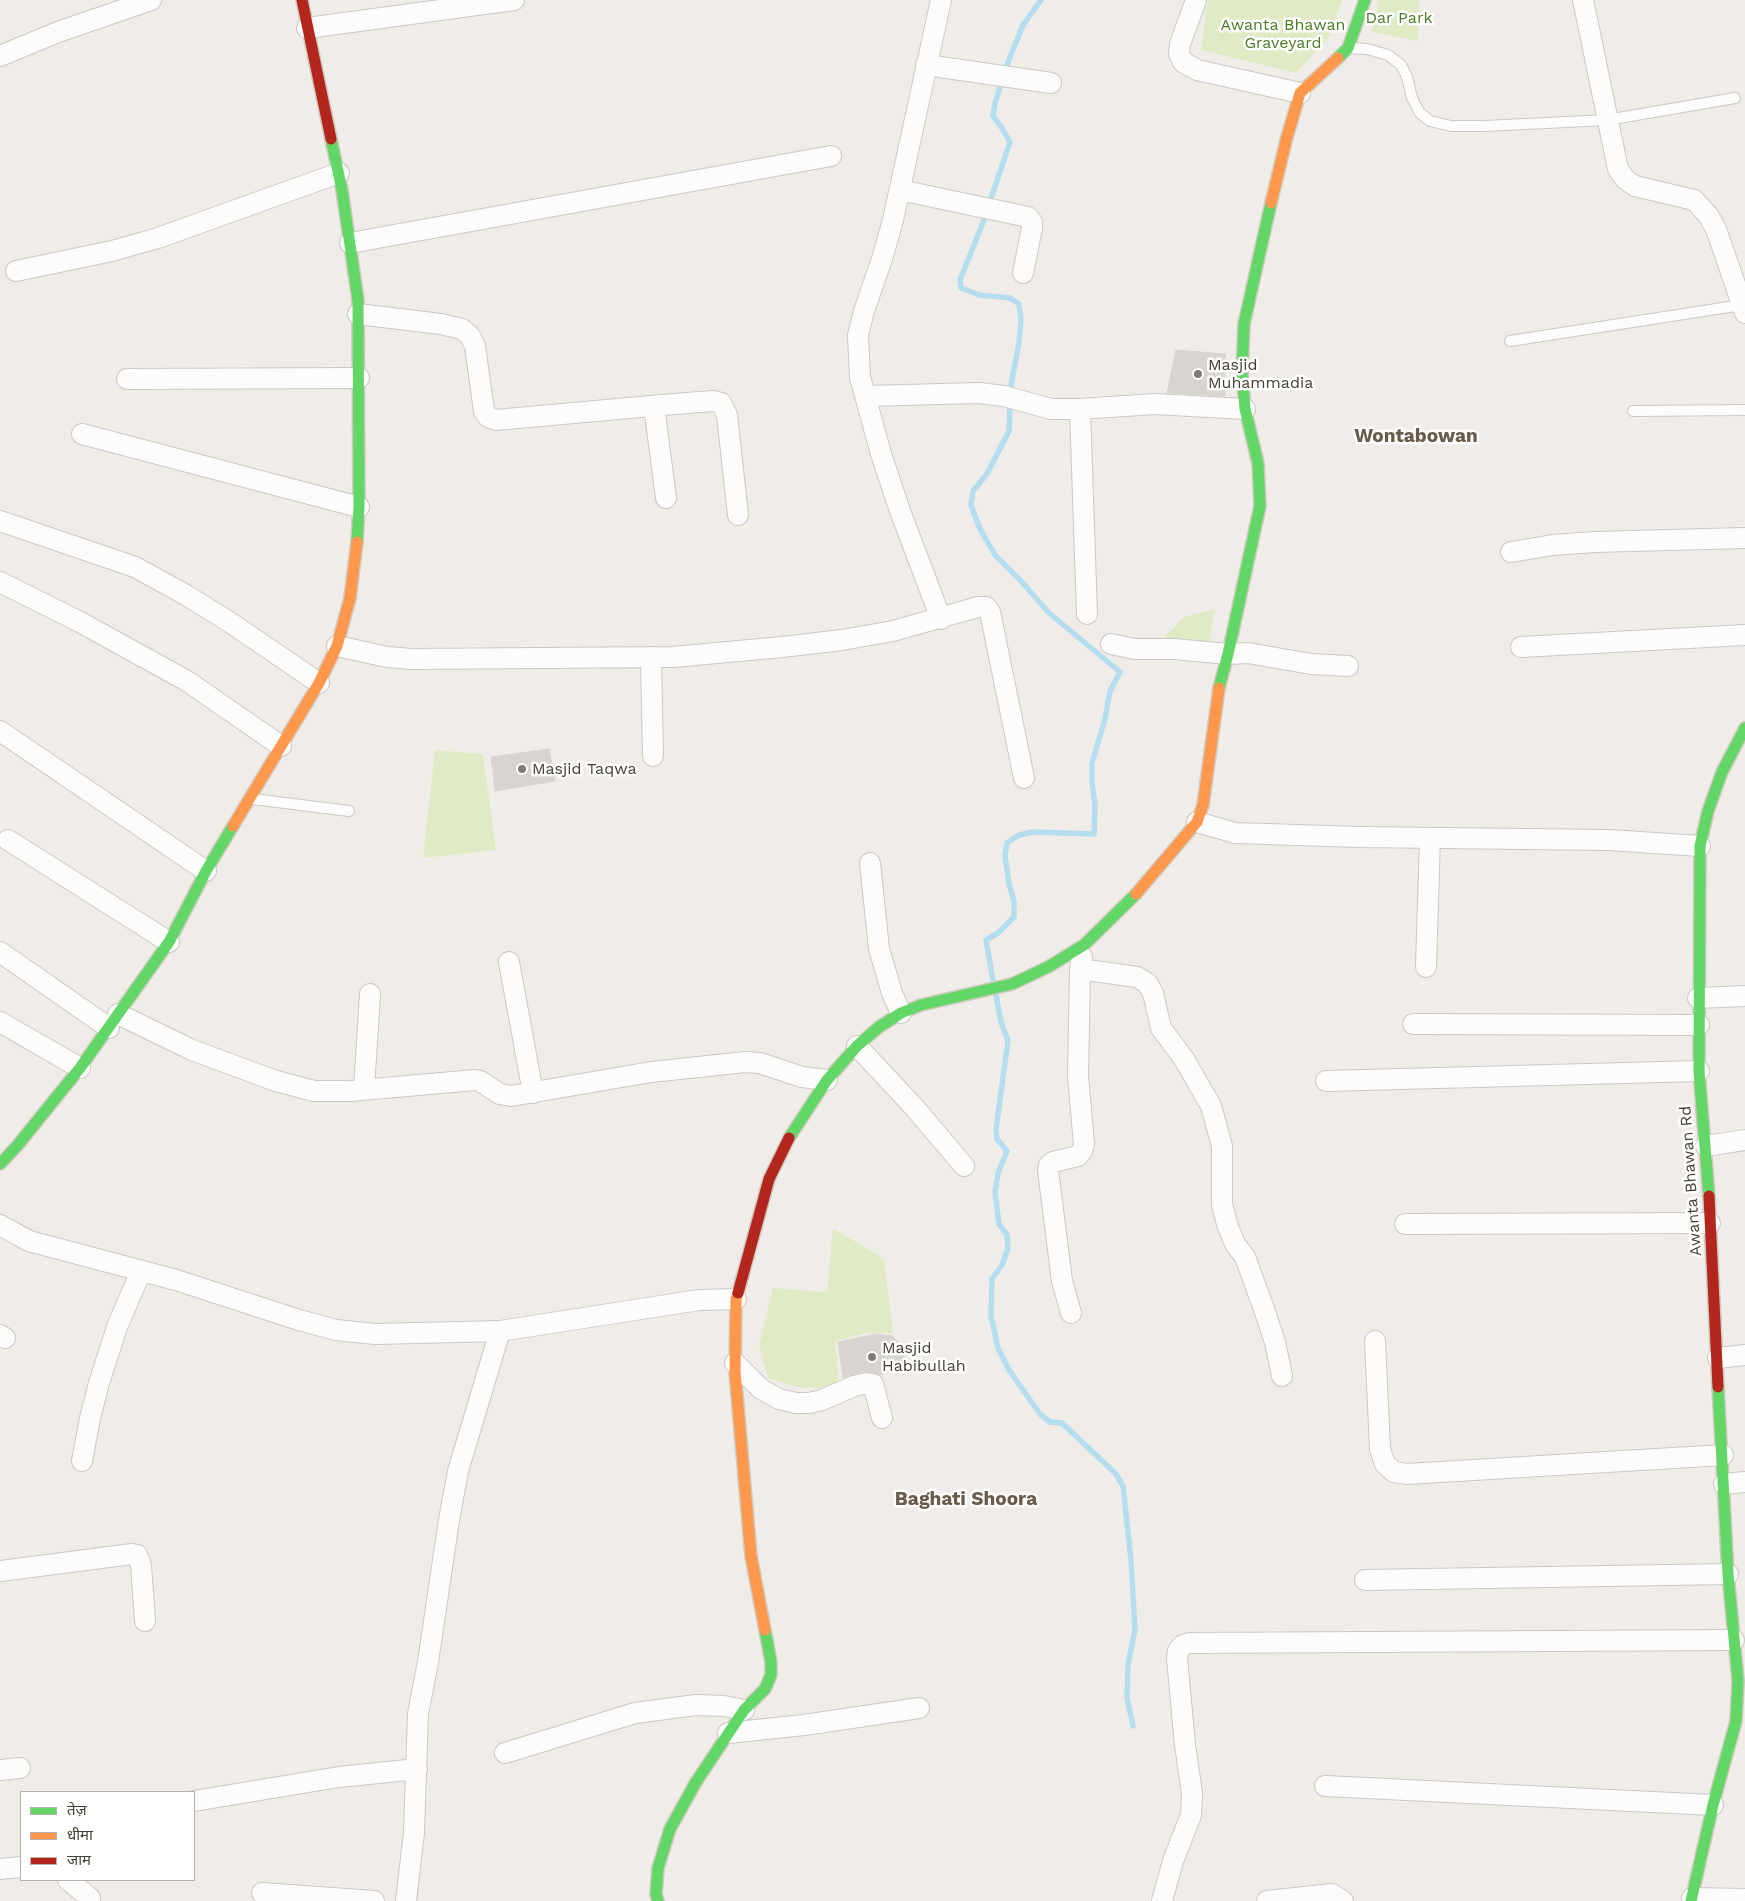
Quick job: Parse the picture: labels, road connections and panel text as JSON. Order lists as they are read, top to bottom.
{
  "streets": {
    "street": ["Awanta Bhawan Rd"]
  },
  "districts": ["Wontabowan", "Baghati Shoora"],
  "parks": ["Dar Park", "Awanta Bhawan Graveyard"],
  "places": ["Masjid Muhammadia", "Masjid Taqwa", "Masjid Habibullah"],
  "legend": ["तेज़", "धीमा", "जाम"]
}
